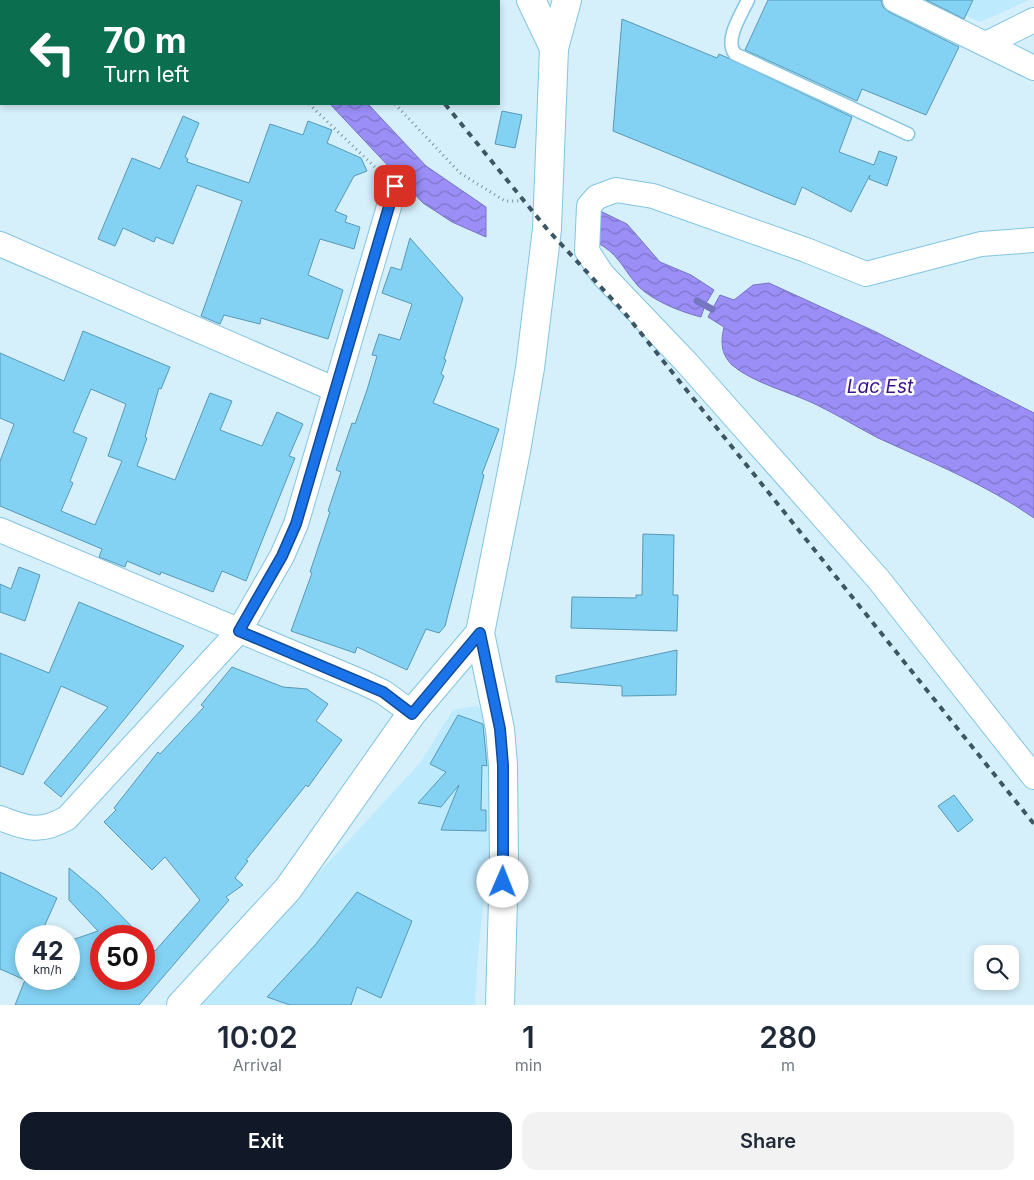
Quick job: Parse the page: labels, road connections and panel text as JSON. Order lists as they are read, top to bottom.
{
  "water": ["Lac Est"],
  "page": {
    "turn": ["70 m", "Turn left"],
    "speed": "42 km/h",
    "limit": "50",
    "eta": [
      "10:02",
      "Arrival",
      "1",
      "min",
      "280",
      "m"
    ],
    "buttons": ["Exit", "Share"]
  }
}
